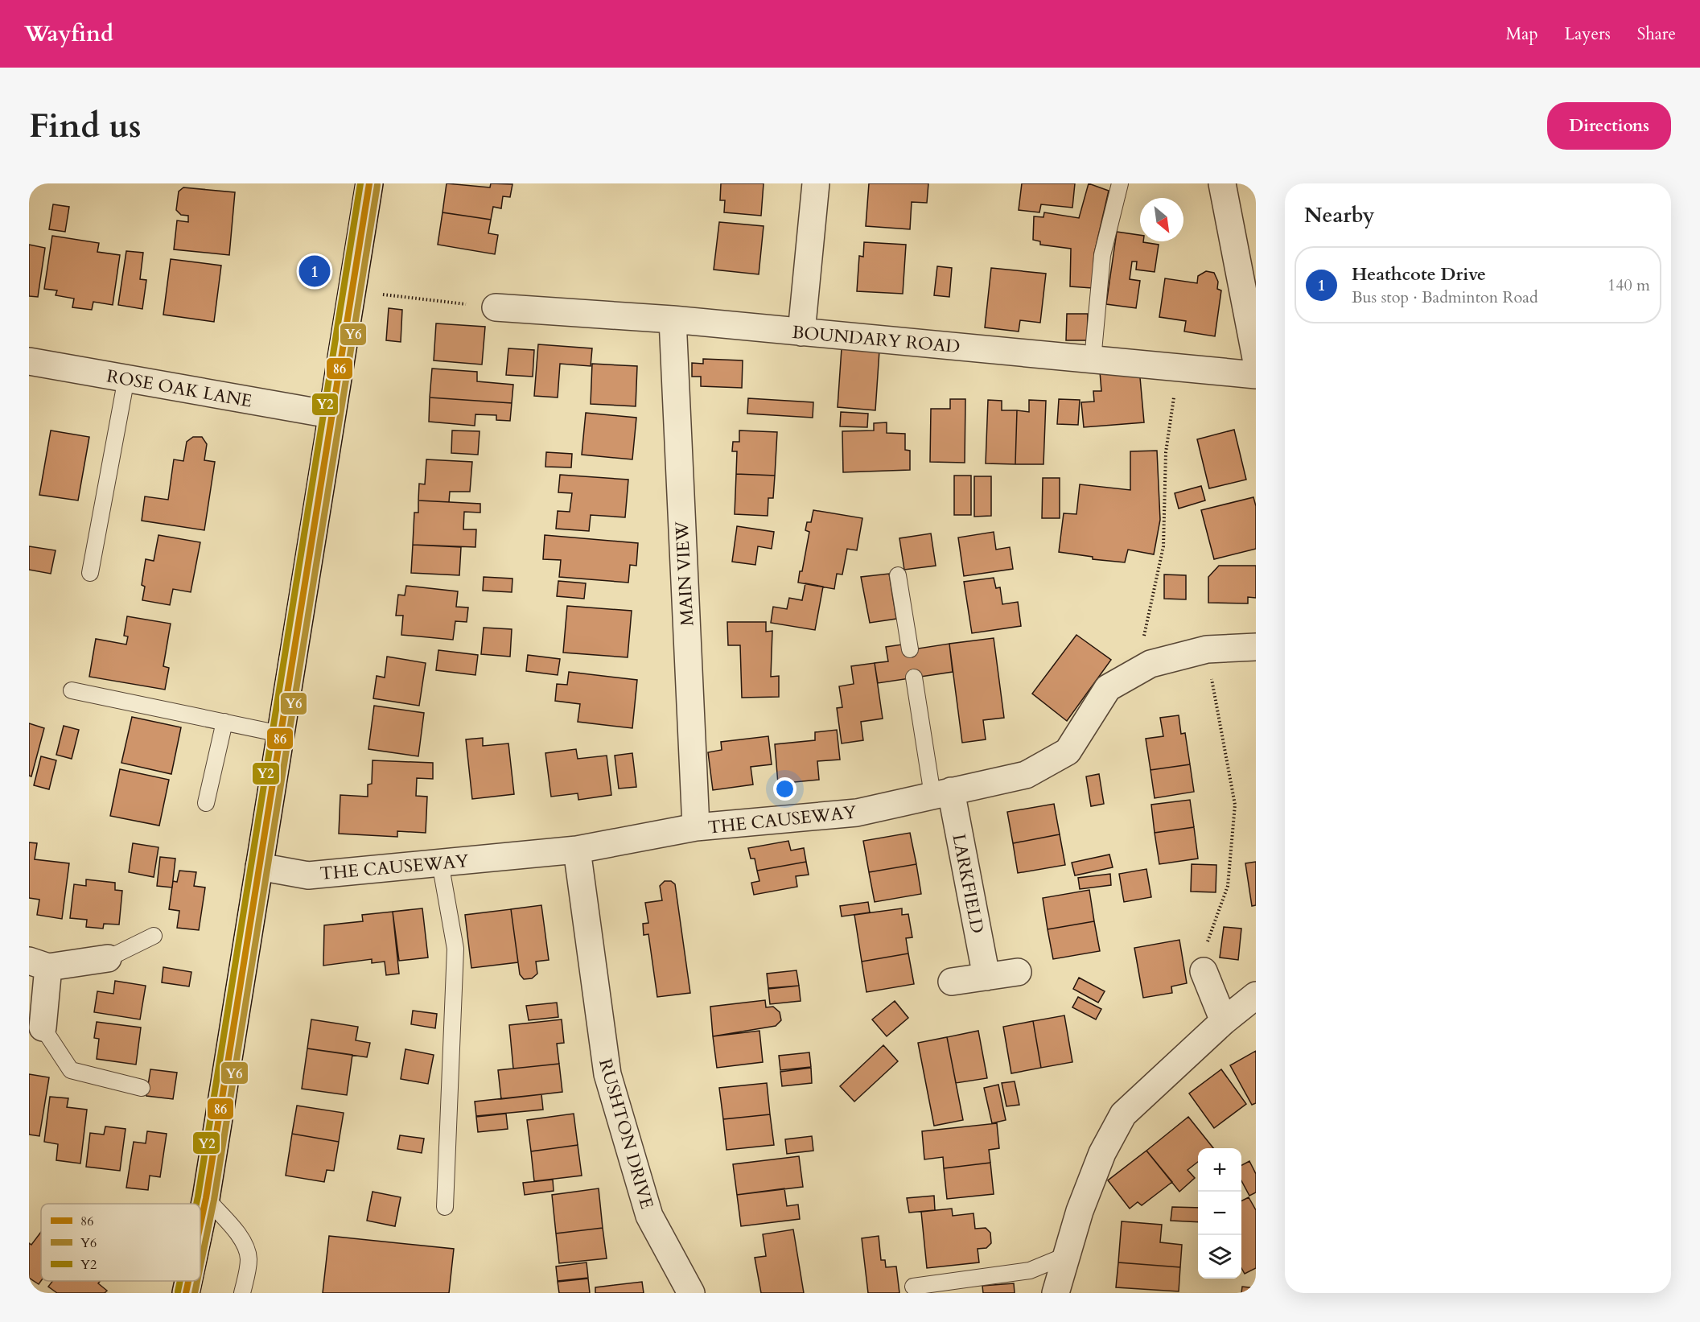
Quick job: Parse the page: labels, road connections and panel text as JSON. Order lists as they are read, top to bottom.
{
  "streets": {
    "street": [
      "BOUNDARY ROAD",
      "ROSE OAK LANE",
      "MAIN VIEW",
      "THE CAUSEWAY",
      "LARKFIELD",
      "RUSHTON DRIVE"
    ]
  },
  "crossings": [
    ["BOUNDARY ROAD", "MAIN VIEW"],
    ["MAIN VIEW", "THE CAUSEWAY"],
    ["THE CAUSEWAY", "LARKFIELD"],
    ["THE CAUSEWAY", "RUSHTON DRIVE"]
  ],
  "lines": ["transit line 86", "transit line Y2", "transit line Y6"],
  "legend": ["86", "Y6", "Y2"],
  "north": "bottom right",
  "page": {
    "header": "Wayfind",
    "nav": ["Map", "Layers", "Share"],
    "buttons": "Directions",
    "title": "Find us",
    "heading": "Nearby",
    "list": [
      {
        "mark": "1",
        "name": "Heathcote Drive",
        "note": "Bus stop · Badminton Road",
        "value": "140 m"
      }
    ],
    "pins": "1",
    "map_buttons": ["+", "−"]
  }
}
